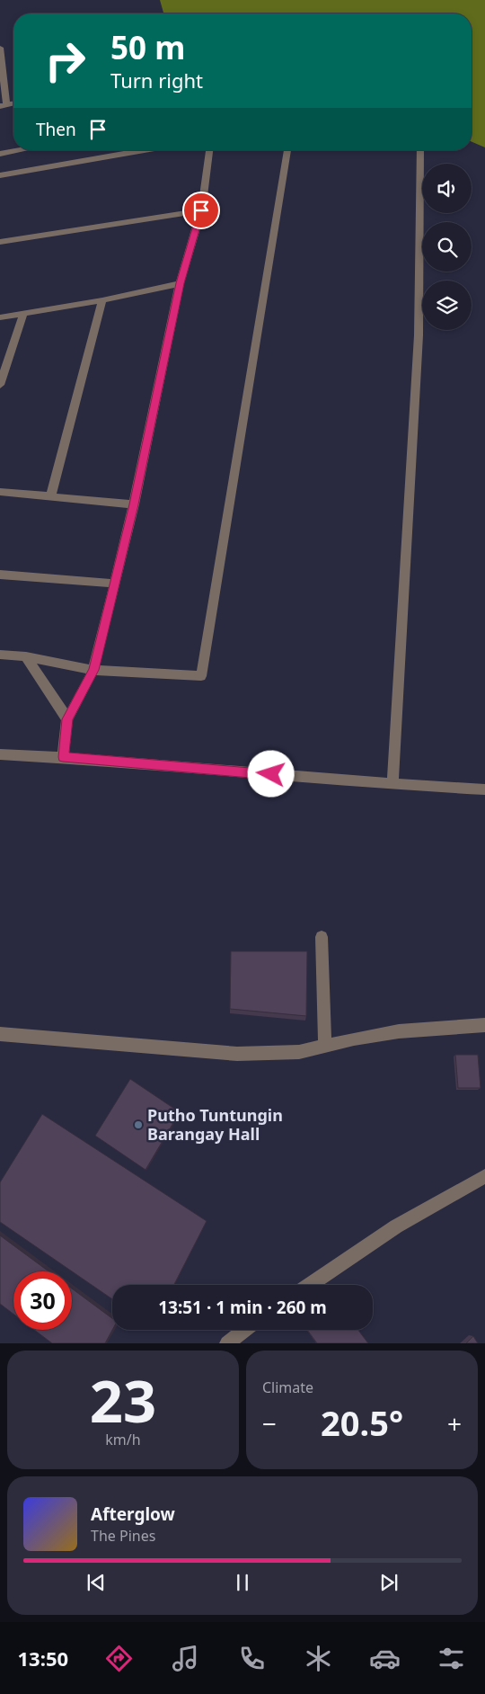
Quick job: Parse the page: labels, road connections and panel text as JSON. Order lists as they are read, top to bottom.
{
  "places": ["Putho Tuntungin Barangay Hall"],
  "page": {
    "turn": ["50 m", "Turn right"],
    "then": "Then",
    "limit": "30",
    "trip": "13:51 · 1 min · 260 m",
    "tile": [
      ["23", "km/h"],
      "Climate"
    ],
    "heat": ["−", "20.5°", "+"],
    "song": ["Afterglow", "The Pines"],
    "tabs": "13:50"
  }
}
